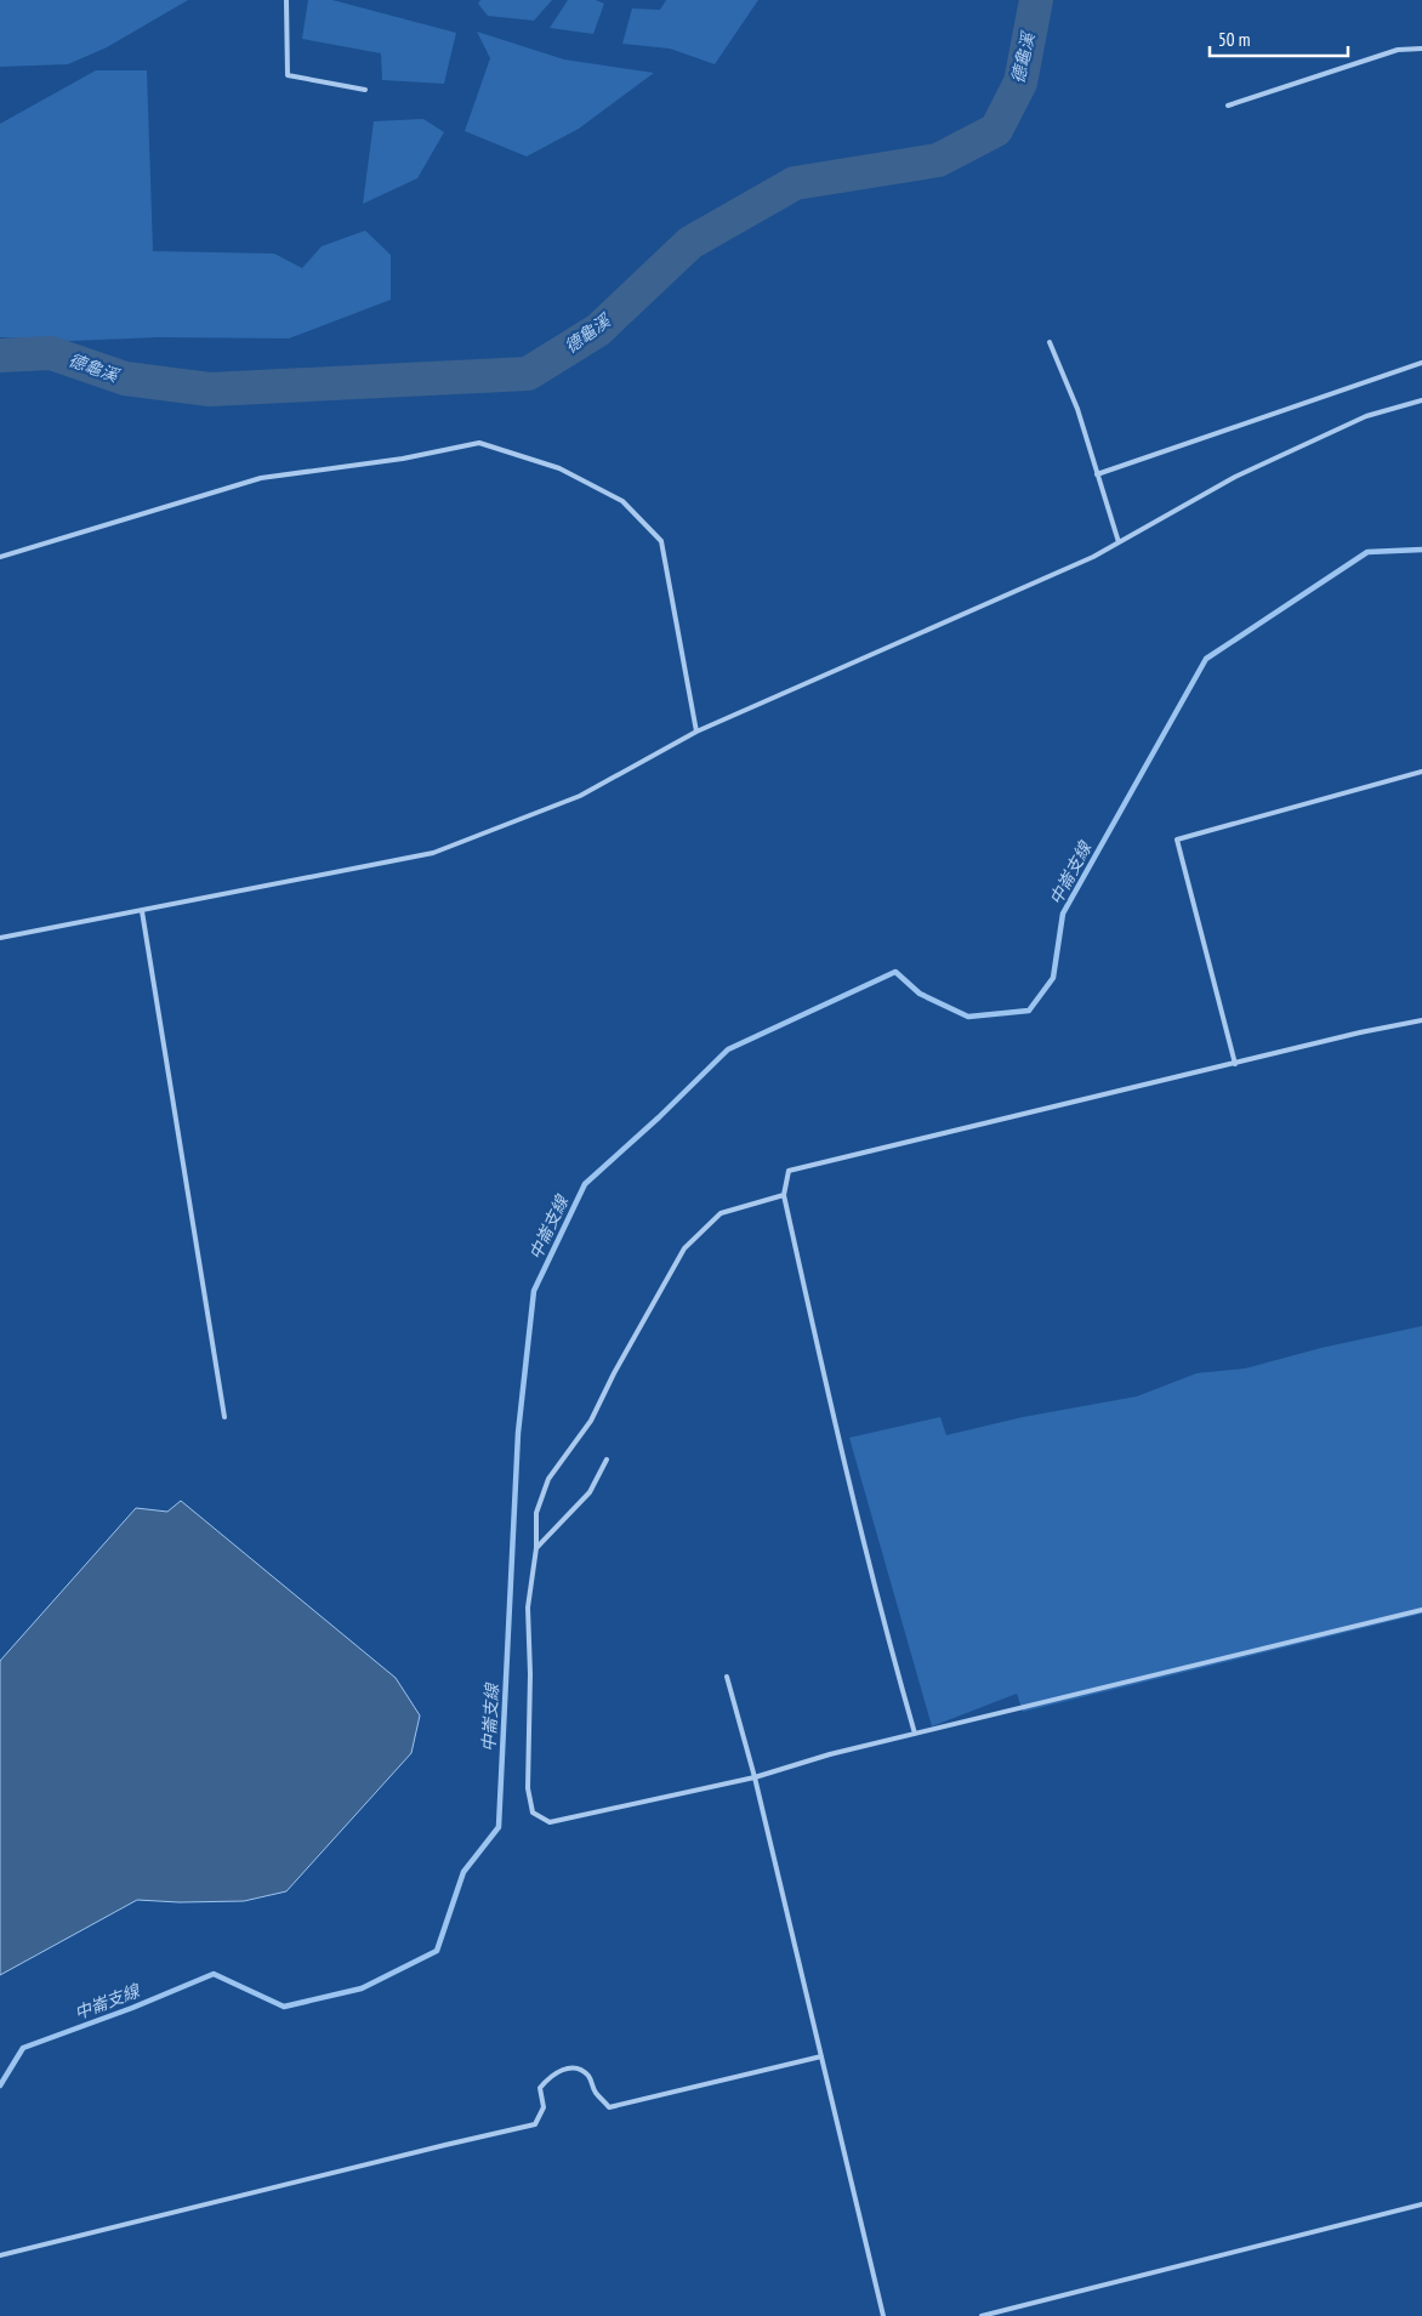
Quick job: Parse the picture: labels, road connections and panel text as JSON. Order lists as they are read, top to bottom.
{
  "water": ["德龜溪", "中崙支線"],
  "scale_bar": "50 m"
}
